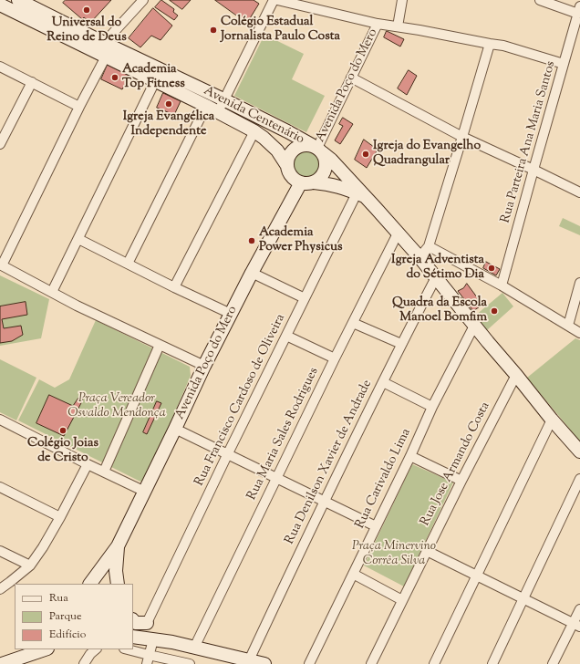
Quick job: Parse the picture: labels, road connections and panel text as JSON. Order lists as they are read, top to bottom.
{
  "streets": {
    "main road": ["Avenida Poço do Mero", "Avenida Centenário"],
    "street": [
      "Rua Parteira Ana Maria Santos",
      "Rua Francisco Cardoso de Oliveira",
      "Rua Maria Sales Rodrigues",
      "Rua Denilson Xavier de Andrade",
      "Rua Jose Armando Costa",
      "Rua Carivaldo Lima"
    ]
  },
  "crossings": [
    ["Avenida Poço do Mero", "Avenida Centenário"],
    ["Avenida Centenário", "Rua Francisco Cardoso de Oliveira"],
    ["Avenida Centenário", "Rua Maria Sales Rodrigues"],
    ["Avenida Centenário", "Rua Denilson Xavier de Andrade"],
    ["Avenida Centenário", "Rua Jose Armando Costa"],
    ["Avenida Centenário", "Rua Carivaldo Lima"]
  ],
  "parks": ["Praça Vereador Osvaldo Mendonça", "Praça Minervino Corrêa Silva"],
  "places": [
    "Universal do Reino de Deus",
    "Colégio Estadual Jornalista Paulo Costa",
    "Academia Top Fitness",
    "Igreja Evangélica Independente",
    "Igreja do Evangelho Quadrangular",
    "Academia Power Physicus",
    "Igreja Adventista do Sétimo Dia",
    "Quadra da Escola Manoel Bomfim",
    "Colégio Joias de Cristo"
  ],
  "legend": ["Rua", "Parque", "Edifício"]
}
